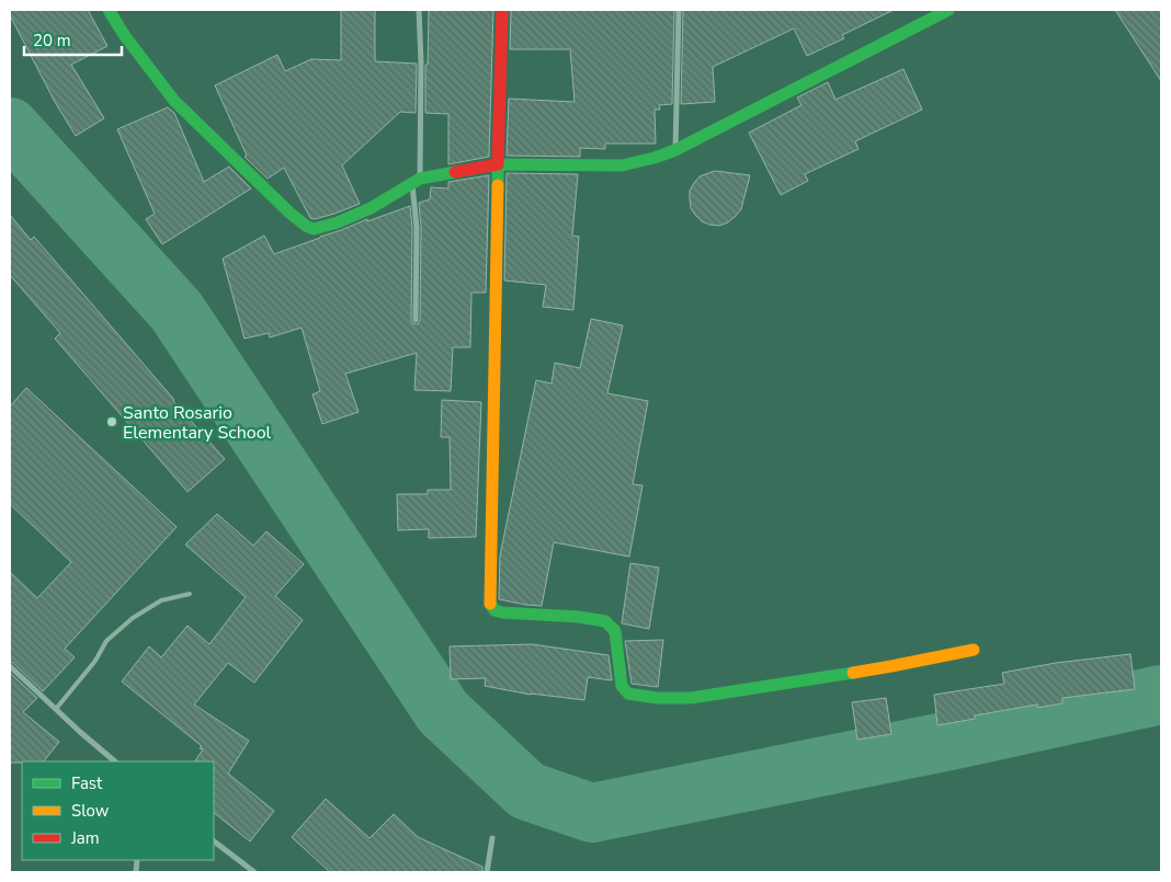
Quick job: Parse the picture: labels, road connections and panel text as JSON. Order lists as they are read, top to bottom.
{
  "places": ["Santo Rosario Elementary School"],
  "legend": ["Fast", "Slow", "Jam"],
  "scale_bar": "20 m"
}
